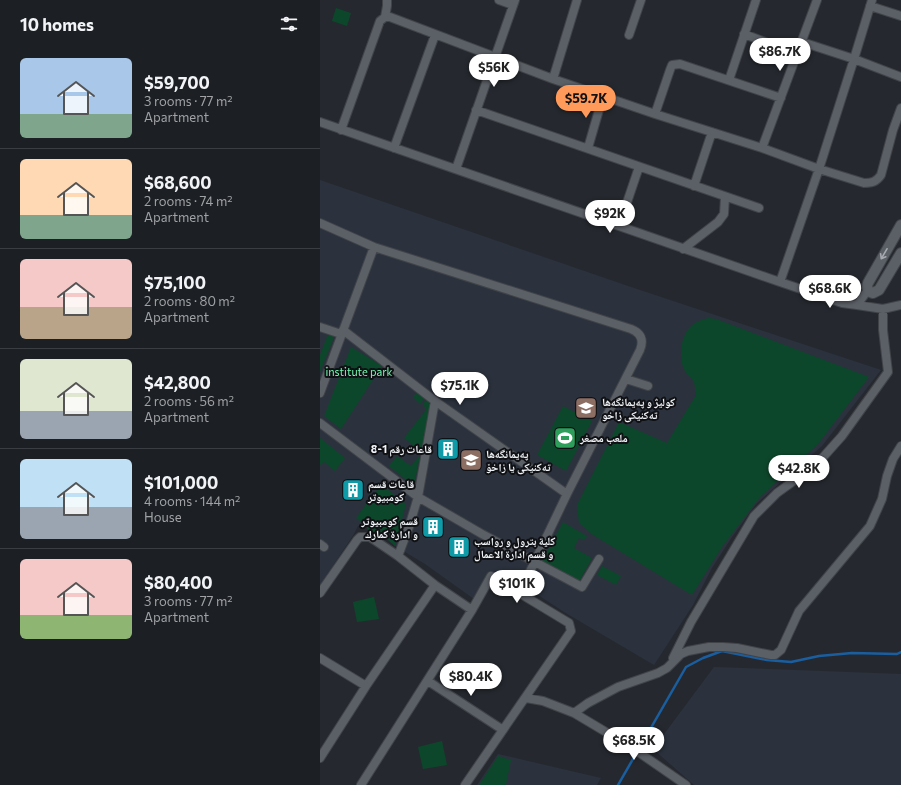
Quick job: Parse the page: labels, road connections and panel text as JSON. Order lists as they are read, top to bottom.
{
  "parks": ["institute park"],
  "places": {
    "school or university": ["كوليژ و په‌يمانگه‌ها ته‌كنيكى زاخو", "پەیمانگەها تەکنیکی یا زاخۆ"],
    "sports": ["ملعب مصغر"],
    "building": [
      "قاعات رقم 1-8",
      "قاعات قسم کومبیوتر",
      "قسم کومبیوتر و ادارة كمارك",
      "كلية بترول و رواسب و قسم ادارة الاعمال"
    ]
  },
  "page": {
    "heading": "10 homes",
    "price": [
      "$86.7K",
      "$56K",
      "$59.7K",
      "$92K",
      "$68.6K",
      "$75.1K",
      "$42.8K",
      "$101K",
      "$80.4K",
      "$68.5K"
    ],
    "list": [
      {
        "name": "$59,700",
        "note": "3 rooms · 77 m² · Apartment"
      },
      {
        "name": "$68,600",
        "note": "2 rooms · 74 m² · Apartment"
      },
      {
        "name": "$75,100",
        "note": "2 rooms · 80 m² · Apartment"
      },
      {
        "name": "$42,800",
        "note": "2 rooms · 56 m² · Apartment"
      },
      {
        "name": "$101,000",
        "note": "4 rooms · 144 m² · House"
      },
      {
        "name": "$80,400",
        "note": "3 rooms · 77 m² · Apartment"
      }
    ]
  }
}
